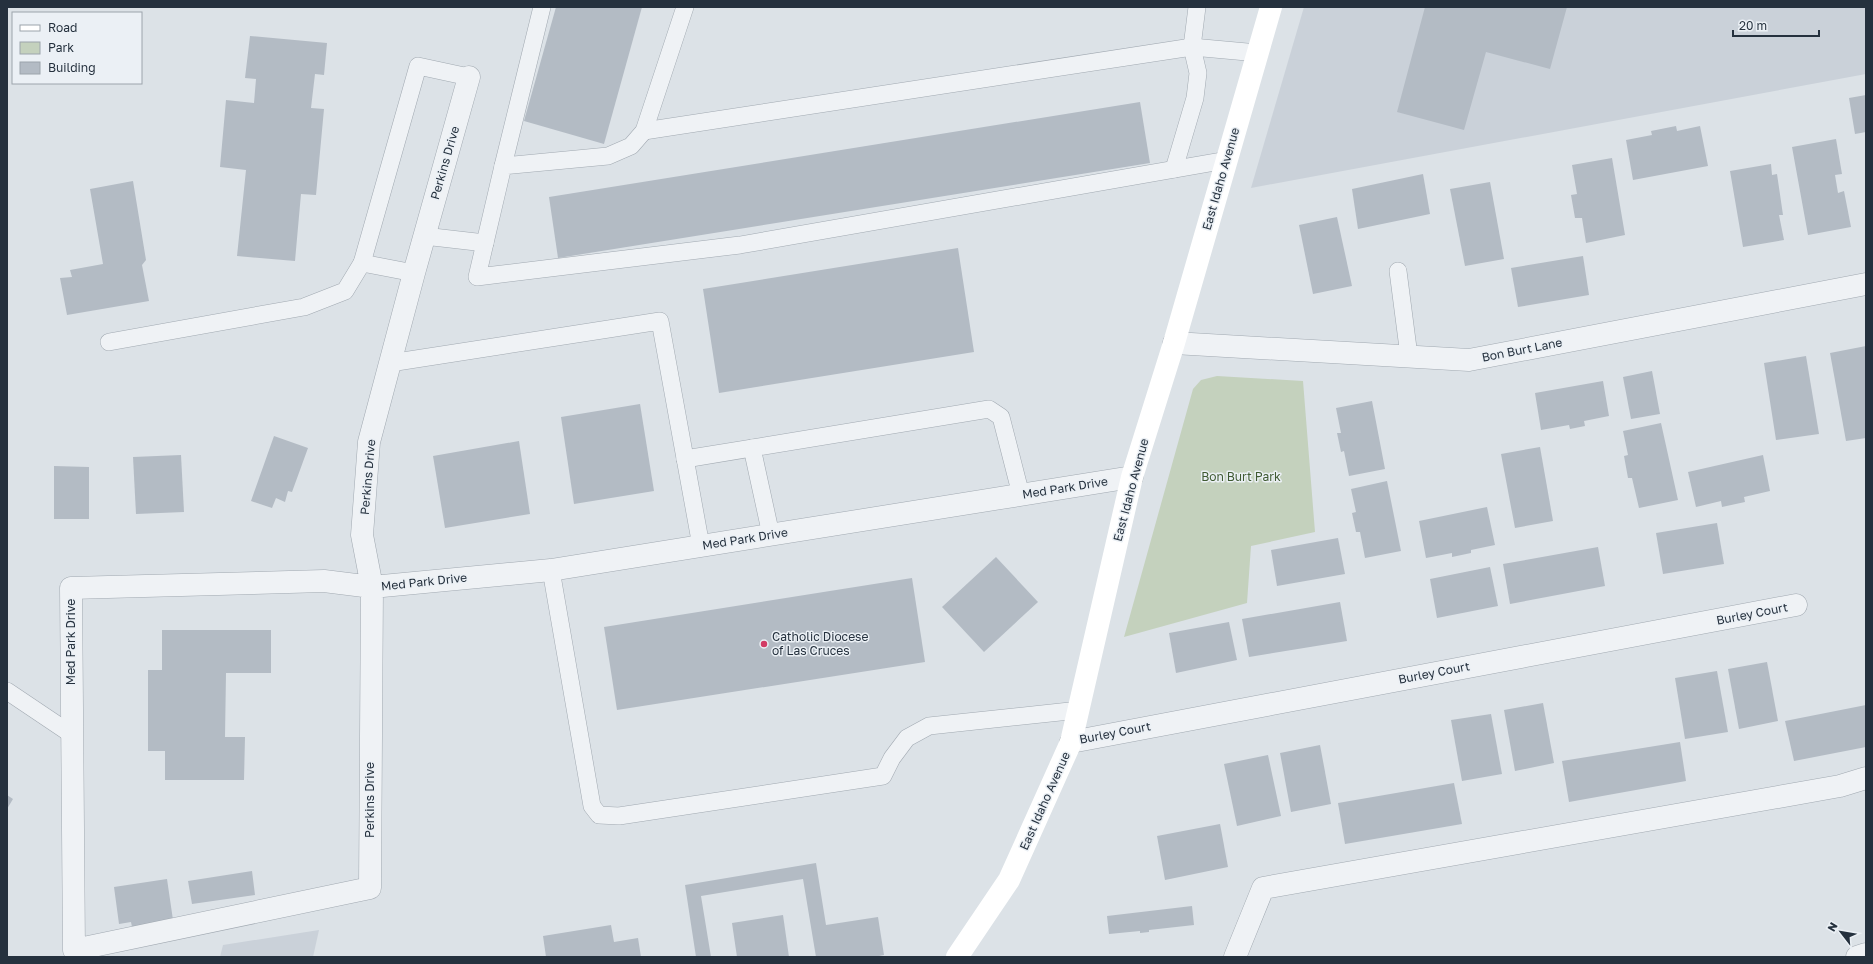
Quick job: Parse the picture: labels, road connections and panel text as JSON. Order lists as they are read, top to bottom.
{
  "streets": {
    "street": [
      "Perkins Drive",
      "East Idaho Avenue",
      "Bon Burt Lane",
      "Med Park Drive",
      "Burley Court"
    ]
  },
  "crossings": [
    ["Perkins Drive", "Med Park Drive"],
    ["East Idaho Avenue", "Bon Burt Lane"],
    ["East Idaho Avenue", "Med Park Drive"],
    ["East Idaho Avenue", "Burley Court"]
  ],
  "parks": ["Bon Burt Park"],
  "places": ["Catholic Diocese of Las Cruces"],
  "legend": ["Road", "Park", "Building"],
  "scale_bar": "20 m",
  "north": "top left"
}
